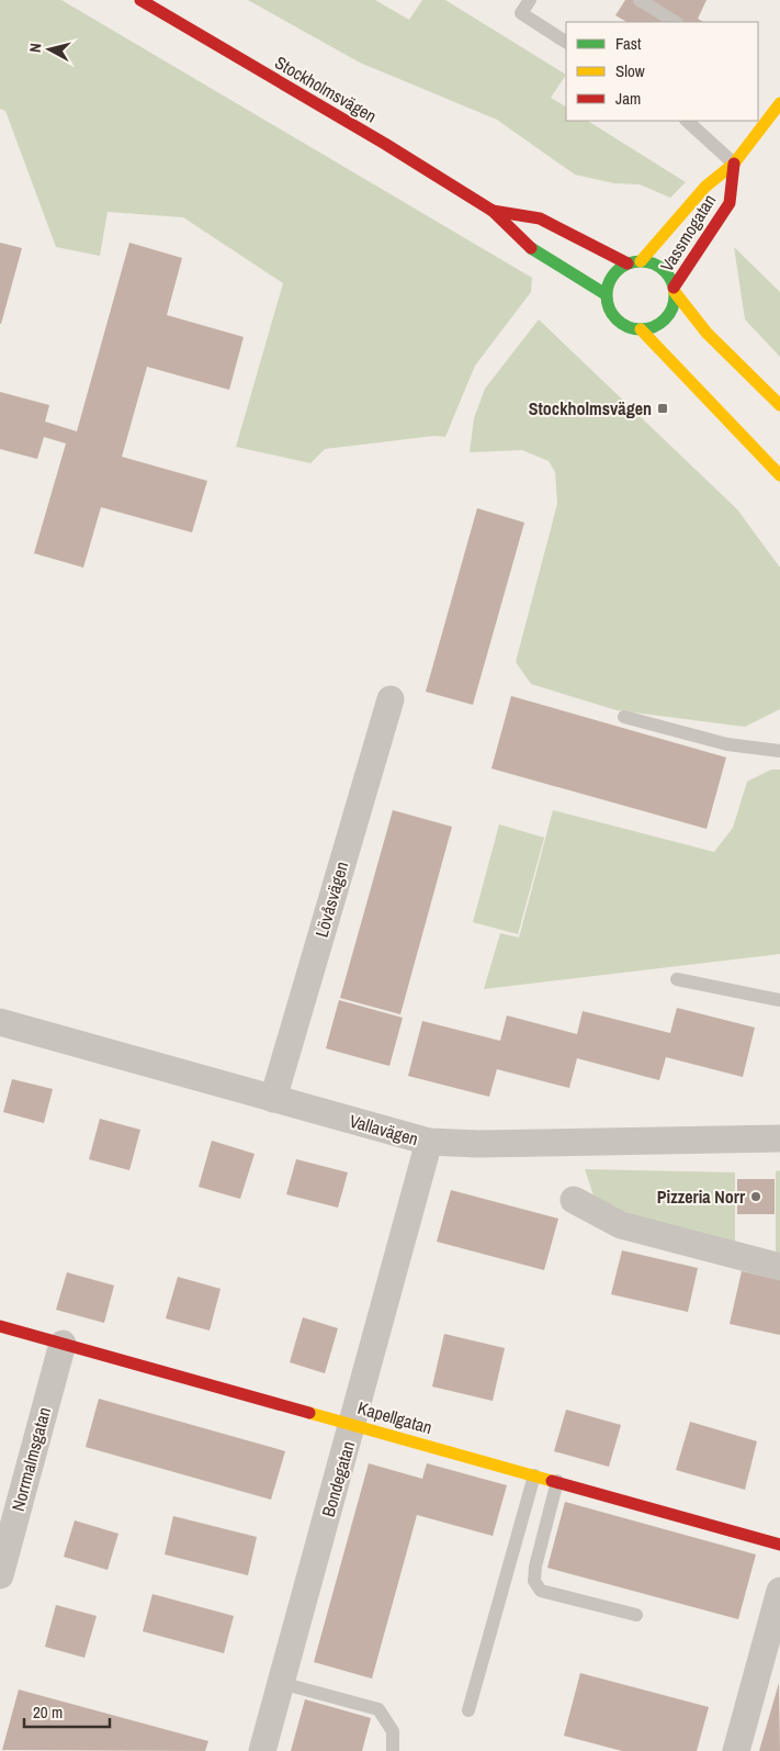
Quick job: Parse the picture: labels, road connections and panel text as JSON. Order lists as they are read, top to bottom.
{
  "streets": {
    "main road": ["Stockholmsvägen", "Vassmogatan", "Kapellgatan"],
    "street": [
      "Lövåsvägen",
      "Vallavägen",
      "Norrmalmsgatan",
      "Bondegatan"
    ]
  },
  "crossings": [
    ["Stockholmsvägen", "Vassmogatan"],
    ["Lövåsvägen", "Vallavägen"],
    ["Vallavägen", "Bondegatan"],
    ["Kapellgatan", "Norrmalmsgatan"],
    ["Kapellgatan", "Bondegatan"]
  ],
  "places": {
    "transit": ["Stockholmsvägen"],
    "other": ["Pizzeria Norr"]
  },
  "legend": ["Fast", "Slow", "Jam"],
  "scale_bar": "20 m",
  "north": "left"
}
